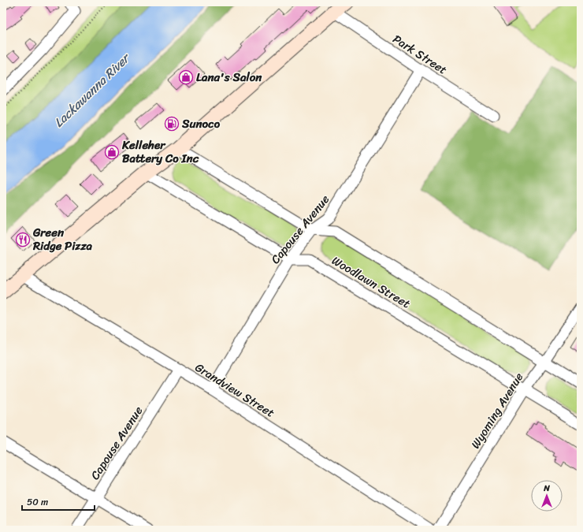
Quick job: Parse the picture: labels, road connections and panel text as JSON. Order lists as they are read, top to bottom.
{
  "streets": {
    "street": [
      "Park Street",
      "Capouse Avenue",
      "Woodlawn Street",
      "Grandview Street",
      "Wyoming Avenue"
    ]
  },
  "crossings": [
    ["Park Street", "Capouse Avenue"],
    ["Capouse Avenue", "Woodlawn Street"],
    ["Capouse Avenue", "Grandview Street"],
    ["Woodlawn Street", "Wyoming Avenue"]
  ],
  "water": ["Lackawanna River"],
  "places": {
    "shop": ["Lana's Salon", "Kelleher Battery Co Inc"],
    "fuel station": ["Sunoco"],
    "restaurant": ["Green Ridge Pizza"]
  },
  "scale_bar": "50 m",
  "north": "top"
}
